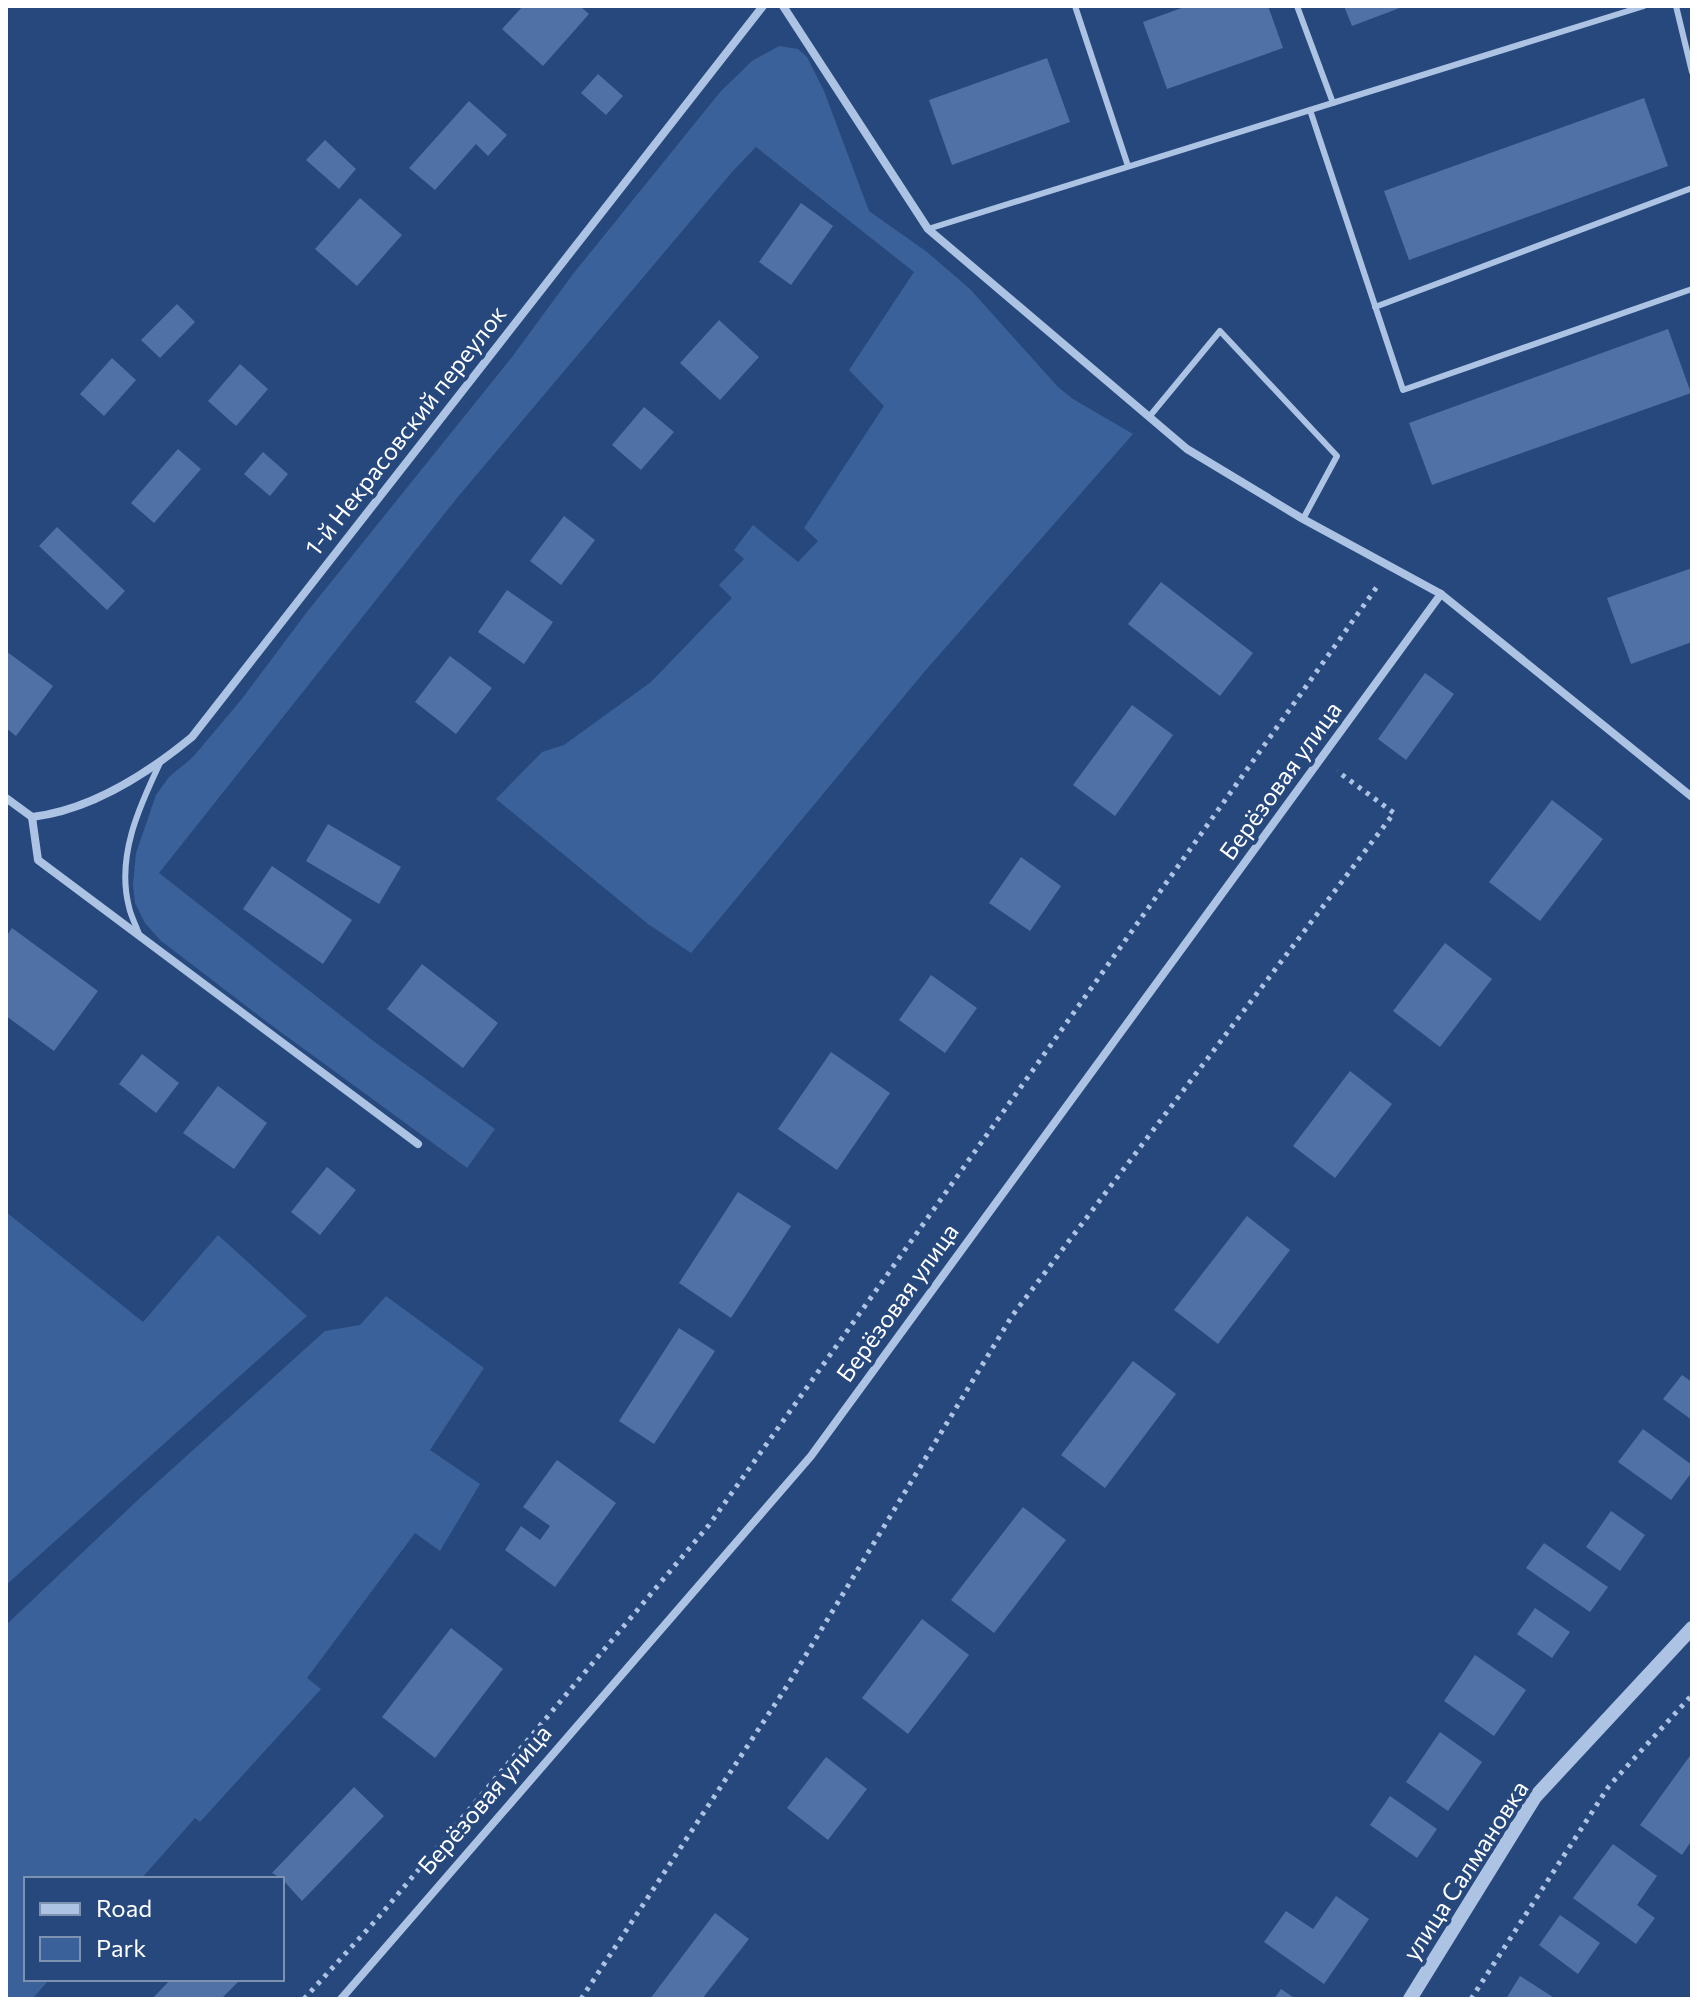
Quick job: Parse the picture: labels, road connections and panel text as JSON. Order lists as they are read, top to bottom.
{
  "streets": {
    "street": ["1-й Некрасовский переулок", "Берёзовая улица", "улица Салмановка"]
  },
  "legend": ["Road", "Park"]
}
